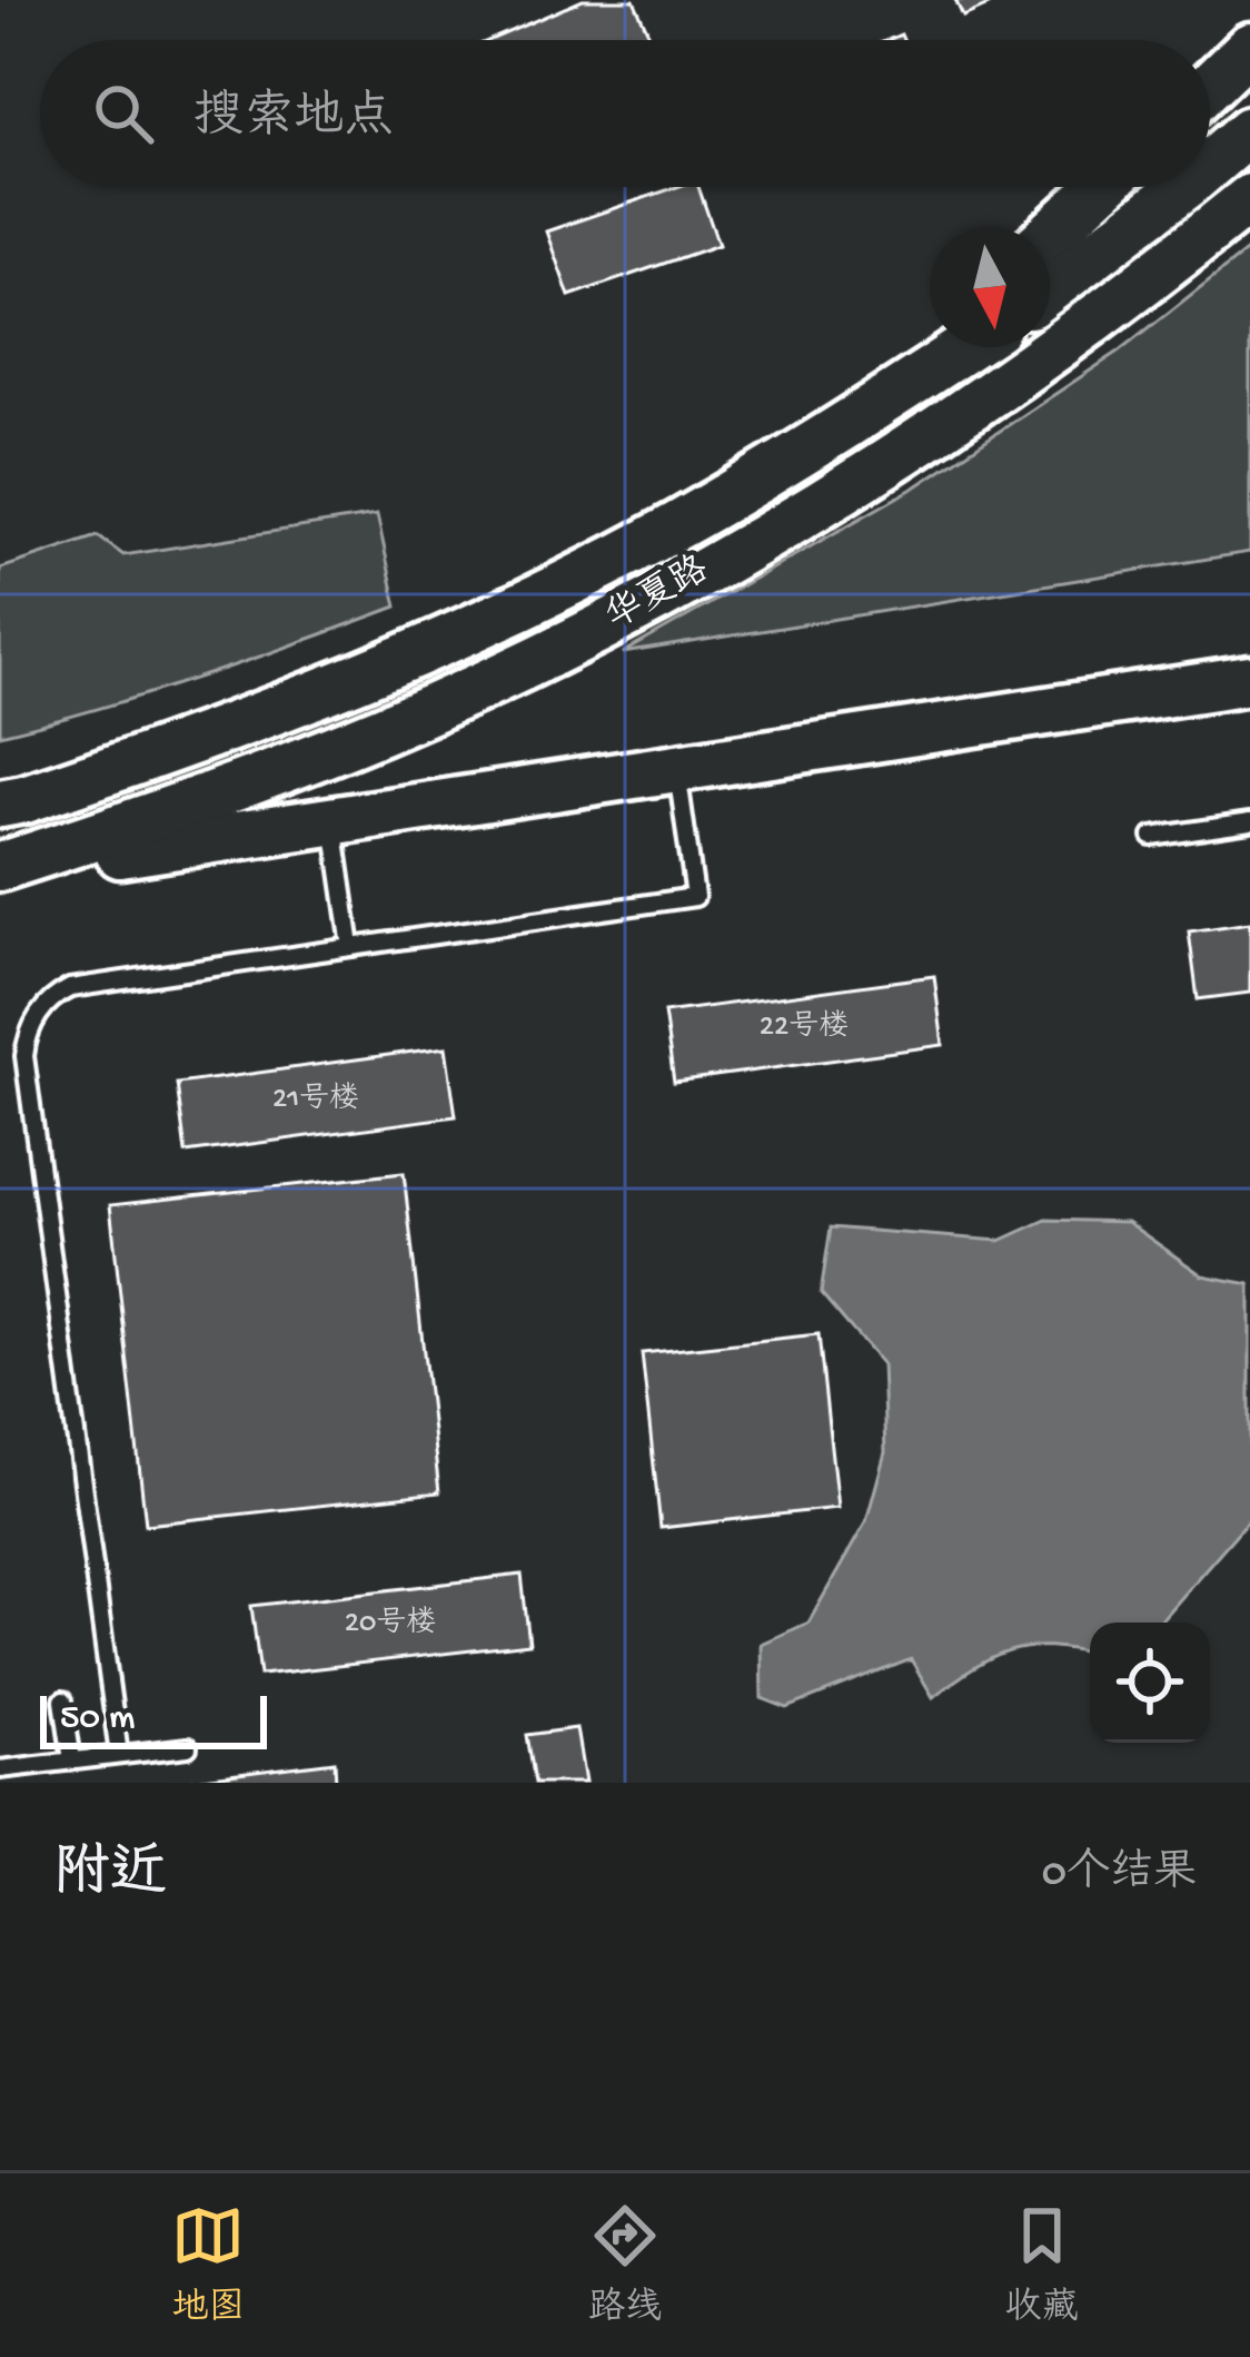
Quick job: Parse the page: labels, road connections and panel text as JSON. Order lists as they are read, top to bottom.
{
  "streets": {
    "main road": ["华夏路"]
  },
  "house_numbers": ["22号楼", "21号楼", "20号楼"],
  "scale_bar": "50 m",
  "north": "bottom",
  "page": {
    "search": "搜索地点",
    "scale": "50 m",
    "heading": ["附近", "0个结果"],
    "nav": ["地图", "路线", "收藏"]
  }
}
